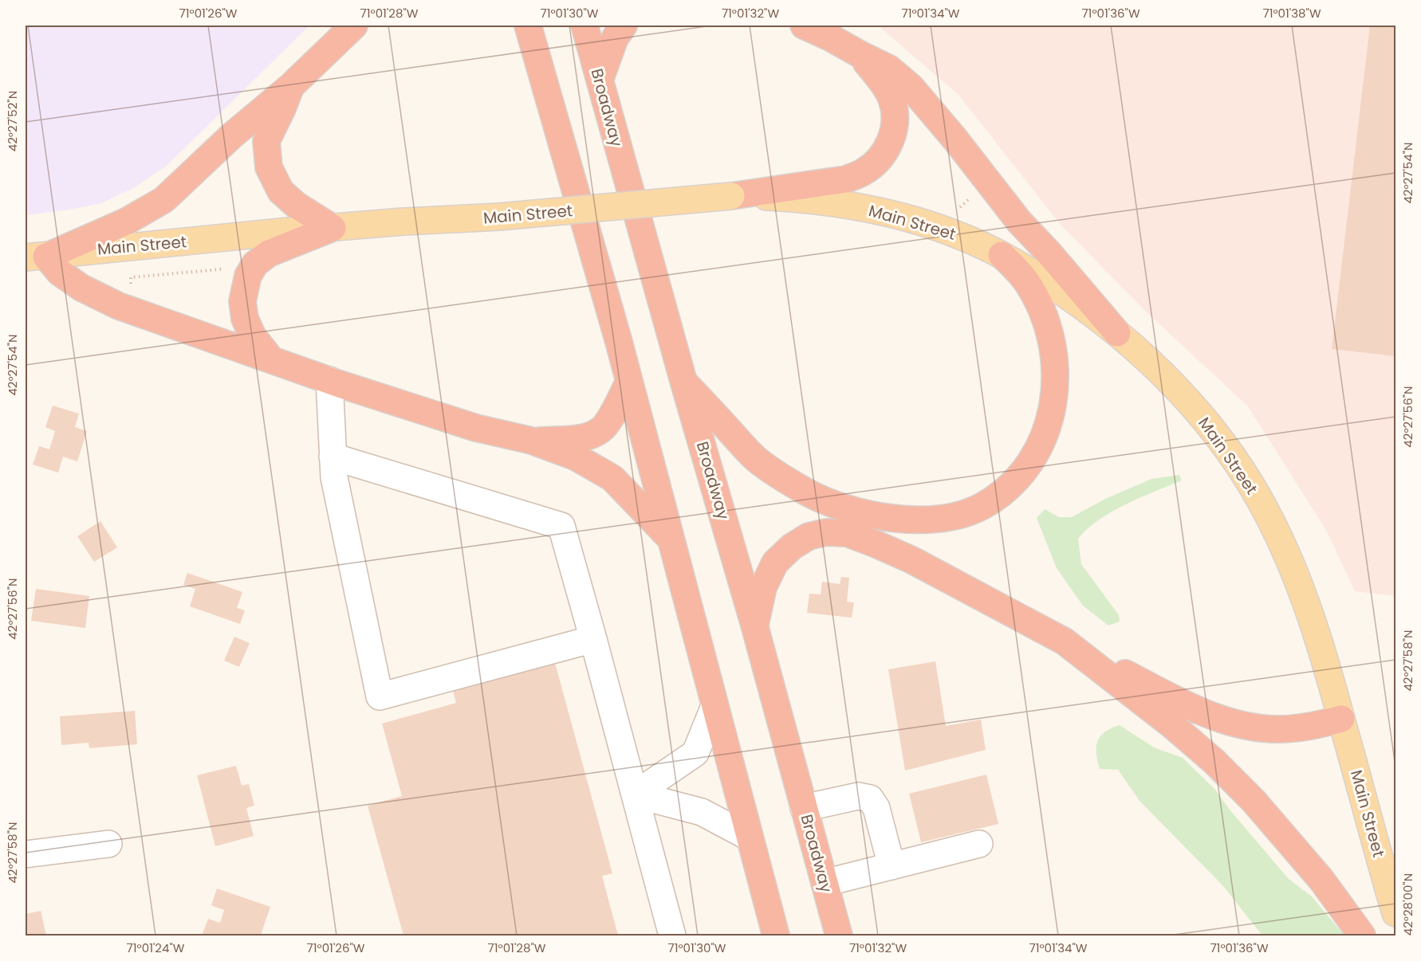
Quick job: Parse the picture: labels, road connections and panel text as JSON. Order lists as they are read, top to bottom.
{
  "streets": {
    "highway": ["Broadway"],
    "main road": ["Main Street"]
  },
  "coordinates": [
    "71°01'26\"W",
    "71°01'28\"W",
    "71°01'30\"W",
    "71°01'32\"W",
    "71°01'34\"W",
    "71°01'36\"W",
    "71°01'38\"W",
    "42°27'52\"N",
    "42°27'54\"N",
    "42°27'56\"N",
    "42°27'58\"N",
    "42°28'00\"N",
    "71°01'24\"W"
  ]
}
